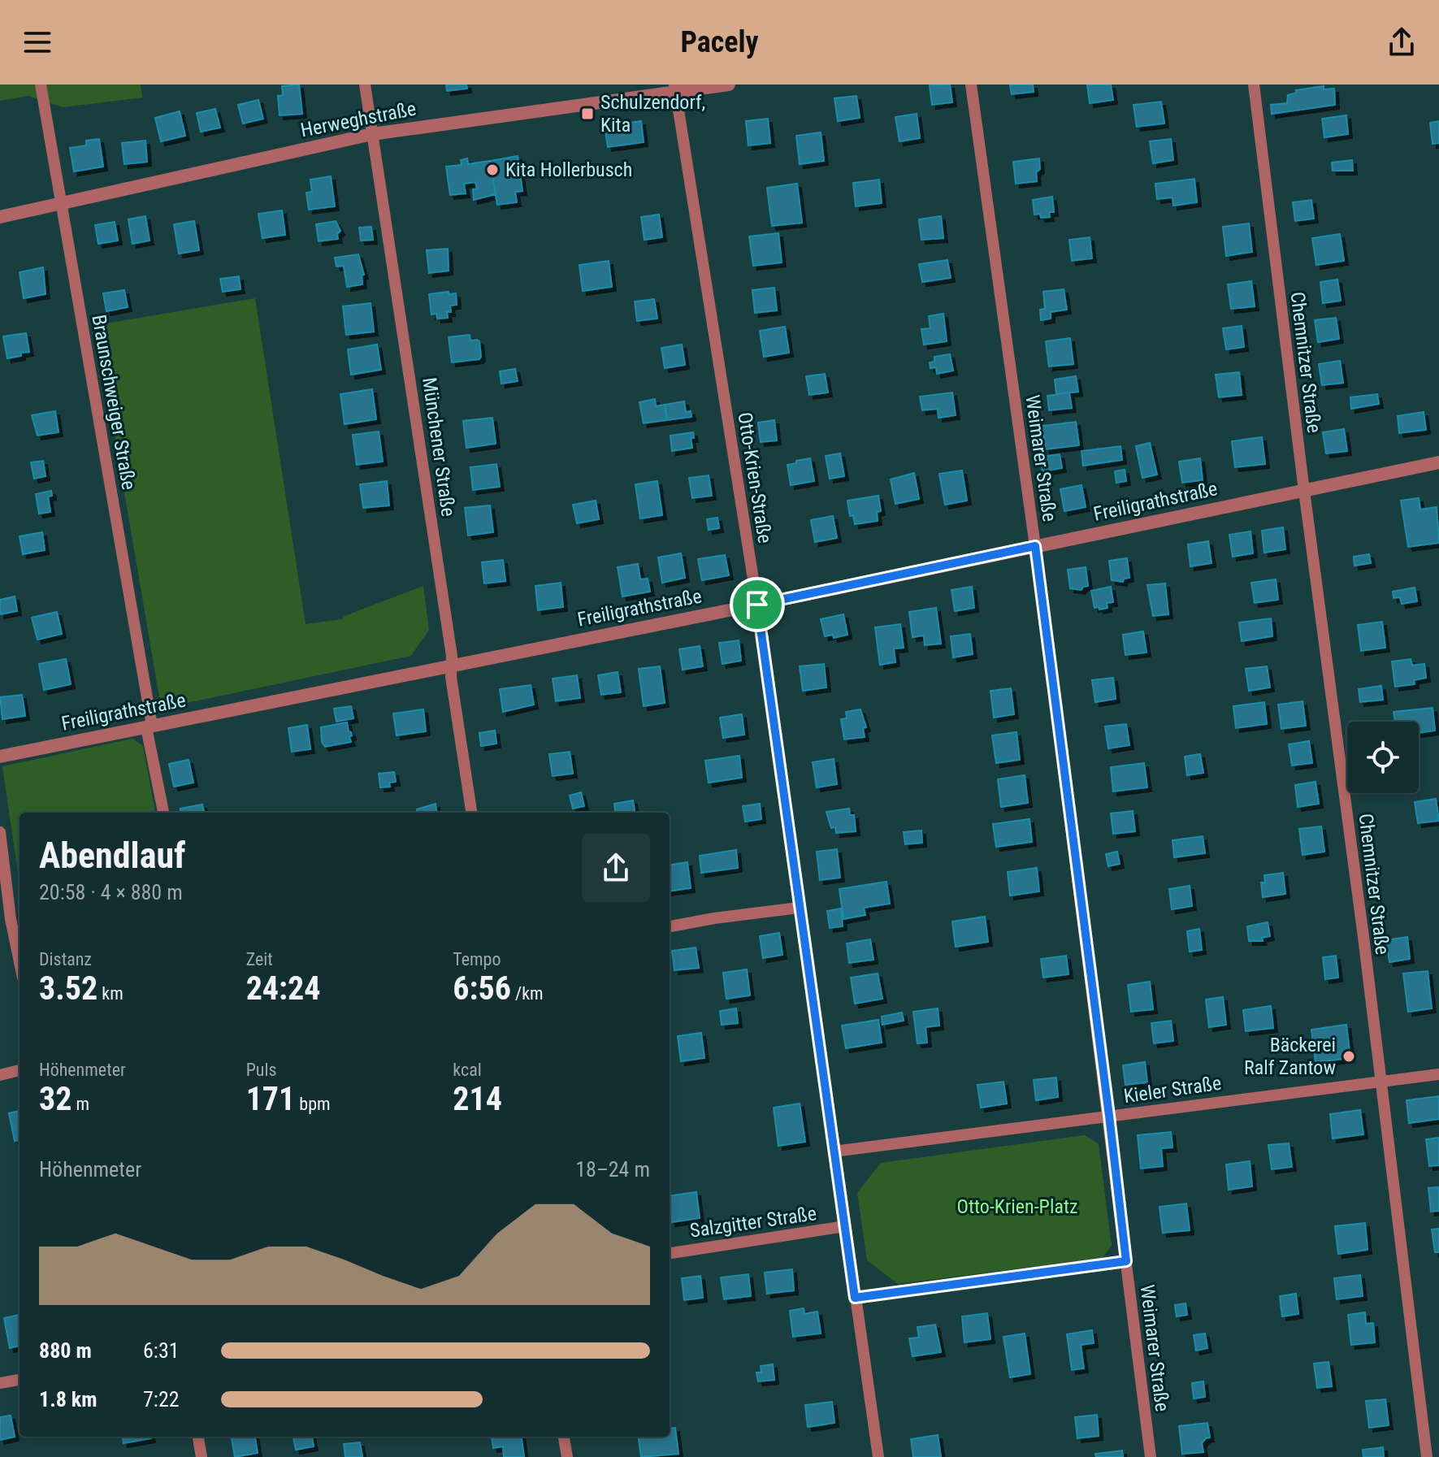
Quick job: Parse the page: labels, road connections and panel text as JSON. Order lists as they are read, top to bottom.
{
  "streets": {
    "street": [
      "Herweghstraße",
      "Chemnitzer Straße",
      "Braunschweiger Straße",
      "Münchener Straße",
      "Weimarer Straße",
      "Otto-Krien-Straße",
      "Freiligrathstraße",
      "Kieler Straße",
      "Salzgitter Straße"
    ]
  },
  "crossings": [
    ["Herweghstraße", "Braunschweiger Straße"],
    ["Herweghstraße", "Münchener Straße"],
    ["Herweghstraße", "Otto-Krien-Straße"],
    ["Chemnitzer Straße", "Freiligrathstraße"],
    ["Chemnitzer Straße", "Kieler Straße"],
    ["Braunschweiger Straße", "Freiligrathstraße"],
    ["Münchener Straße", "Freiligrathstraße"],
    ["Weimarer Straße", "Freiligrathstraße"],
    ["Weimarer Straße", "Kieler Straße"],
    ["Otto-Krien-Straße", "Freiligrathstraße"],
    ["Otto-Krien-Straße", "Kieler Straße"],
    ["Otto-Krien-Straße", "Salzgitter Straße"]
  ],
  "parks": ["Otto-Krien-Platz"],
  "places": {
    "transit": ["Schulzendorf, Kita"],
    "other": ["Kita Hollerbusch", "Bäckerei Ralf Zantow"]
  },
  "page": {
    "header": "Pacely",
    "heading": ["Abendlauf", "20:58 · 4 × 880 m"],
    "stats": [
      ["Distanz", "3.52 km"],
      ["Zeit", "24:24"],
      ["Tempo", "6:56 /km"],
      ["Höhenmeter", "32 m"],
      ["Puls", "171 bpm"],
      ["kcal", "214"]
    ],
    "chart": ["Höhenmeter", "18–24 m"],
    "list": [
      {
        "name": "880 m",
        "note": "6:31"
      },
      {
        "name": "1.8 km",
        "note": "7:22"
      }
    ]
  }
}
